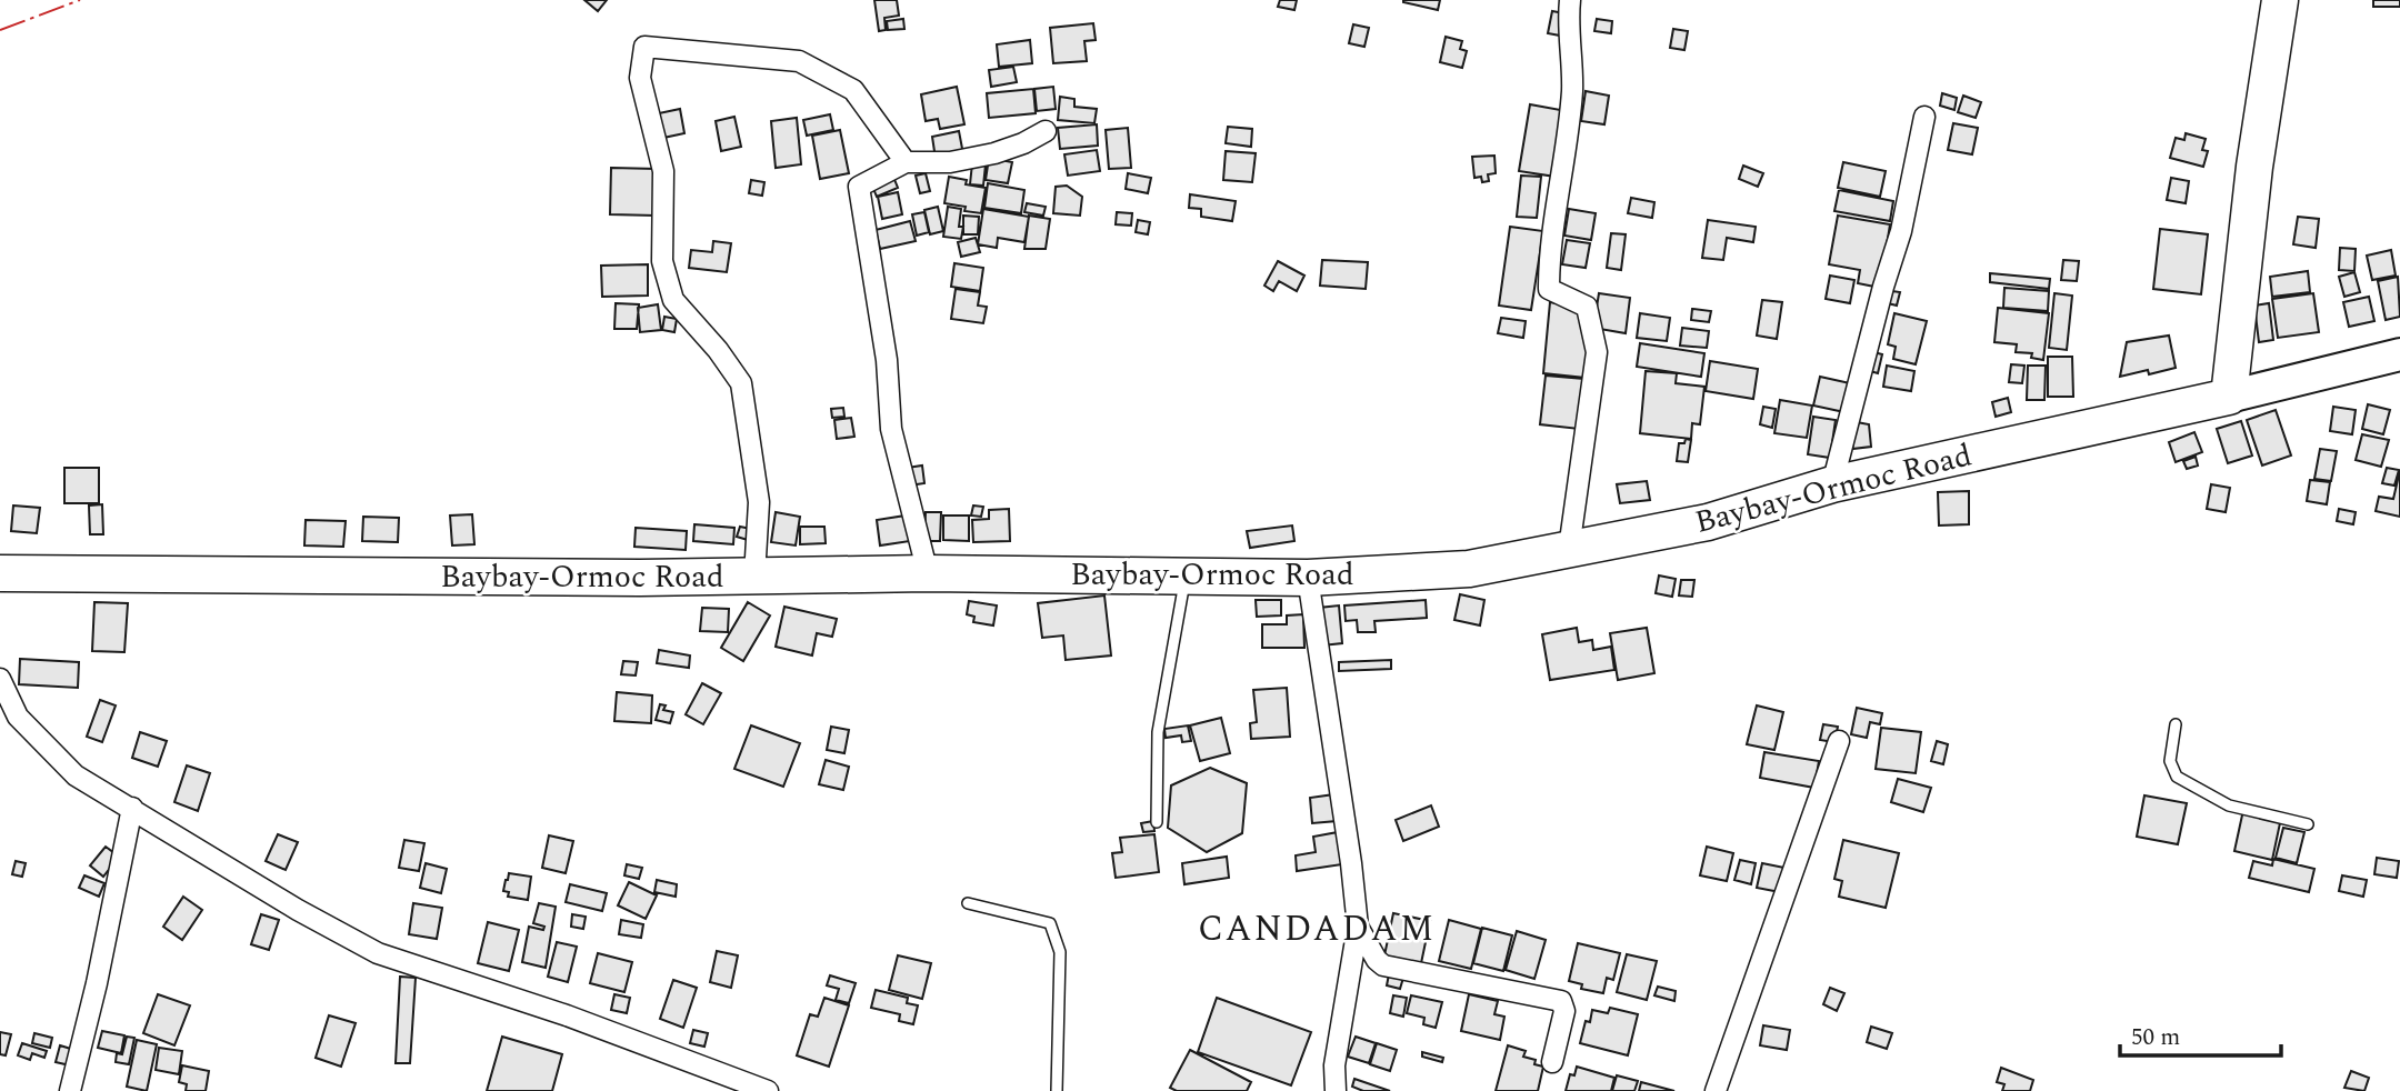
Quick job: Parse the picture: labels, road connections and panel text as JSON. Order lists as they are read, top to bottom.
{
  "streets": {
    "highway": ["Baybay-Ormoc Road"]
  },
  "districts": ["CANDADAM"],
  "scale_bar": "50 m"
}
